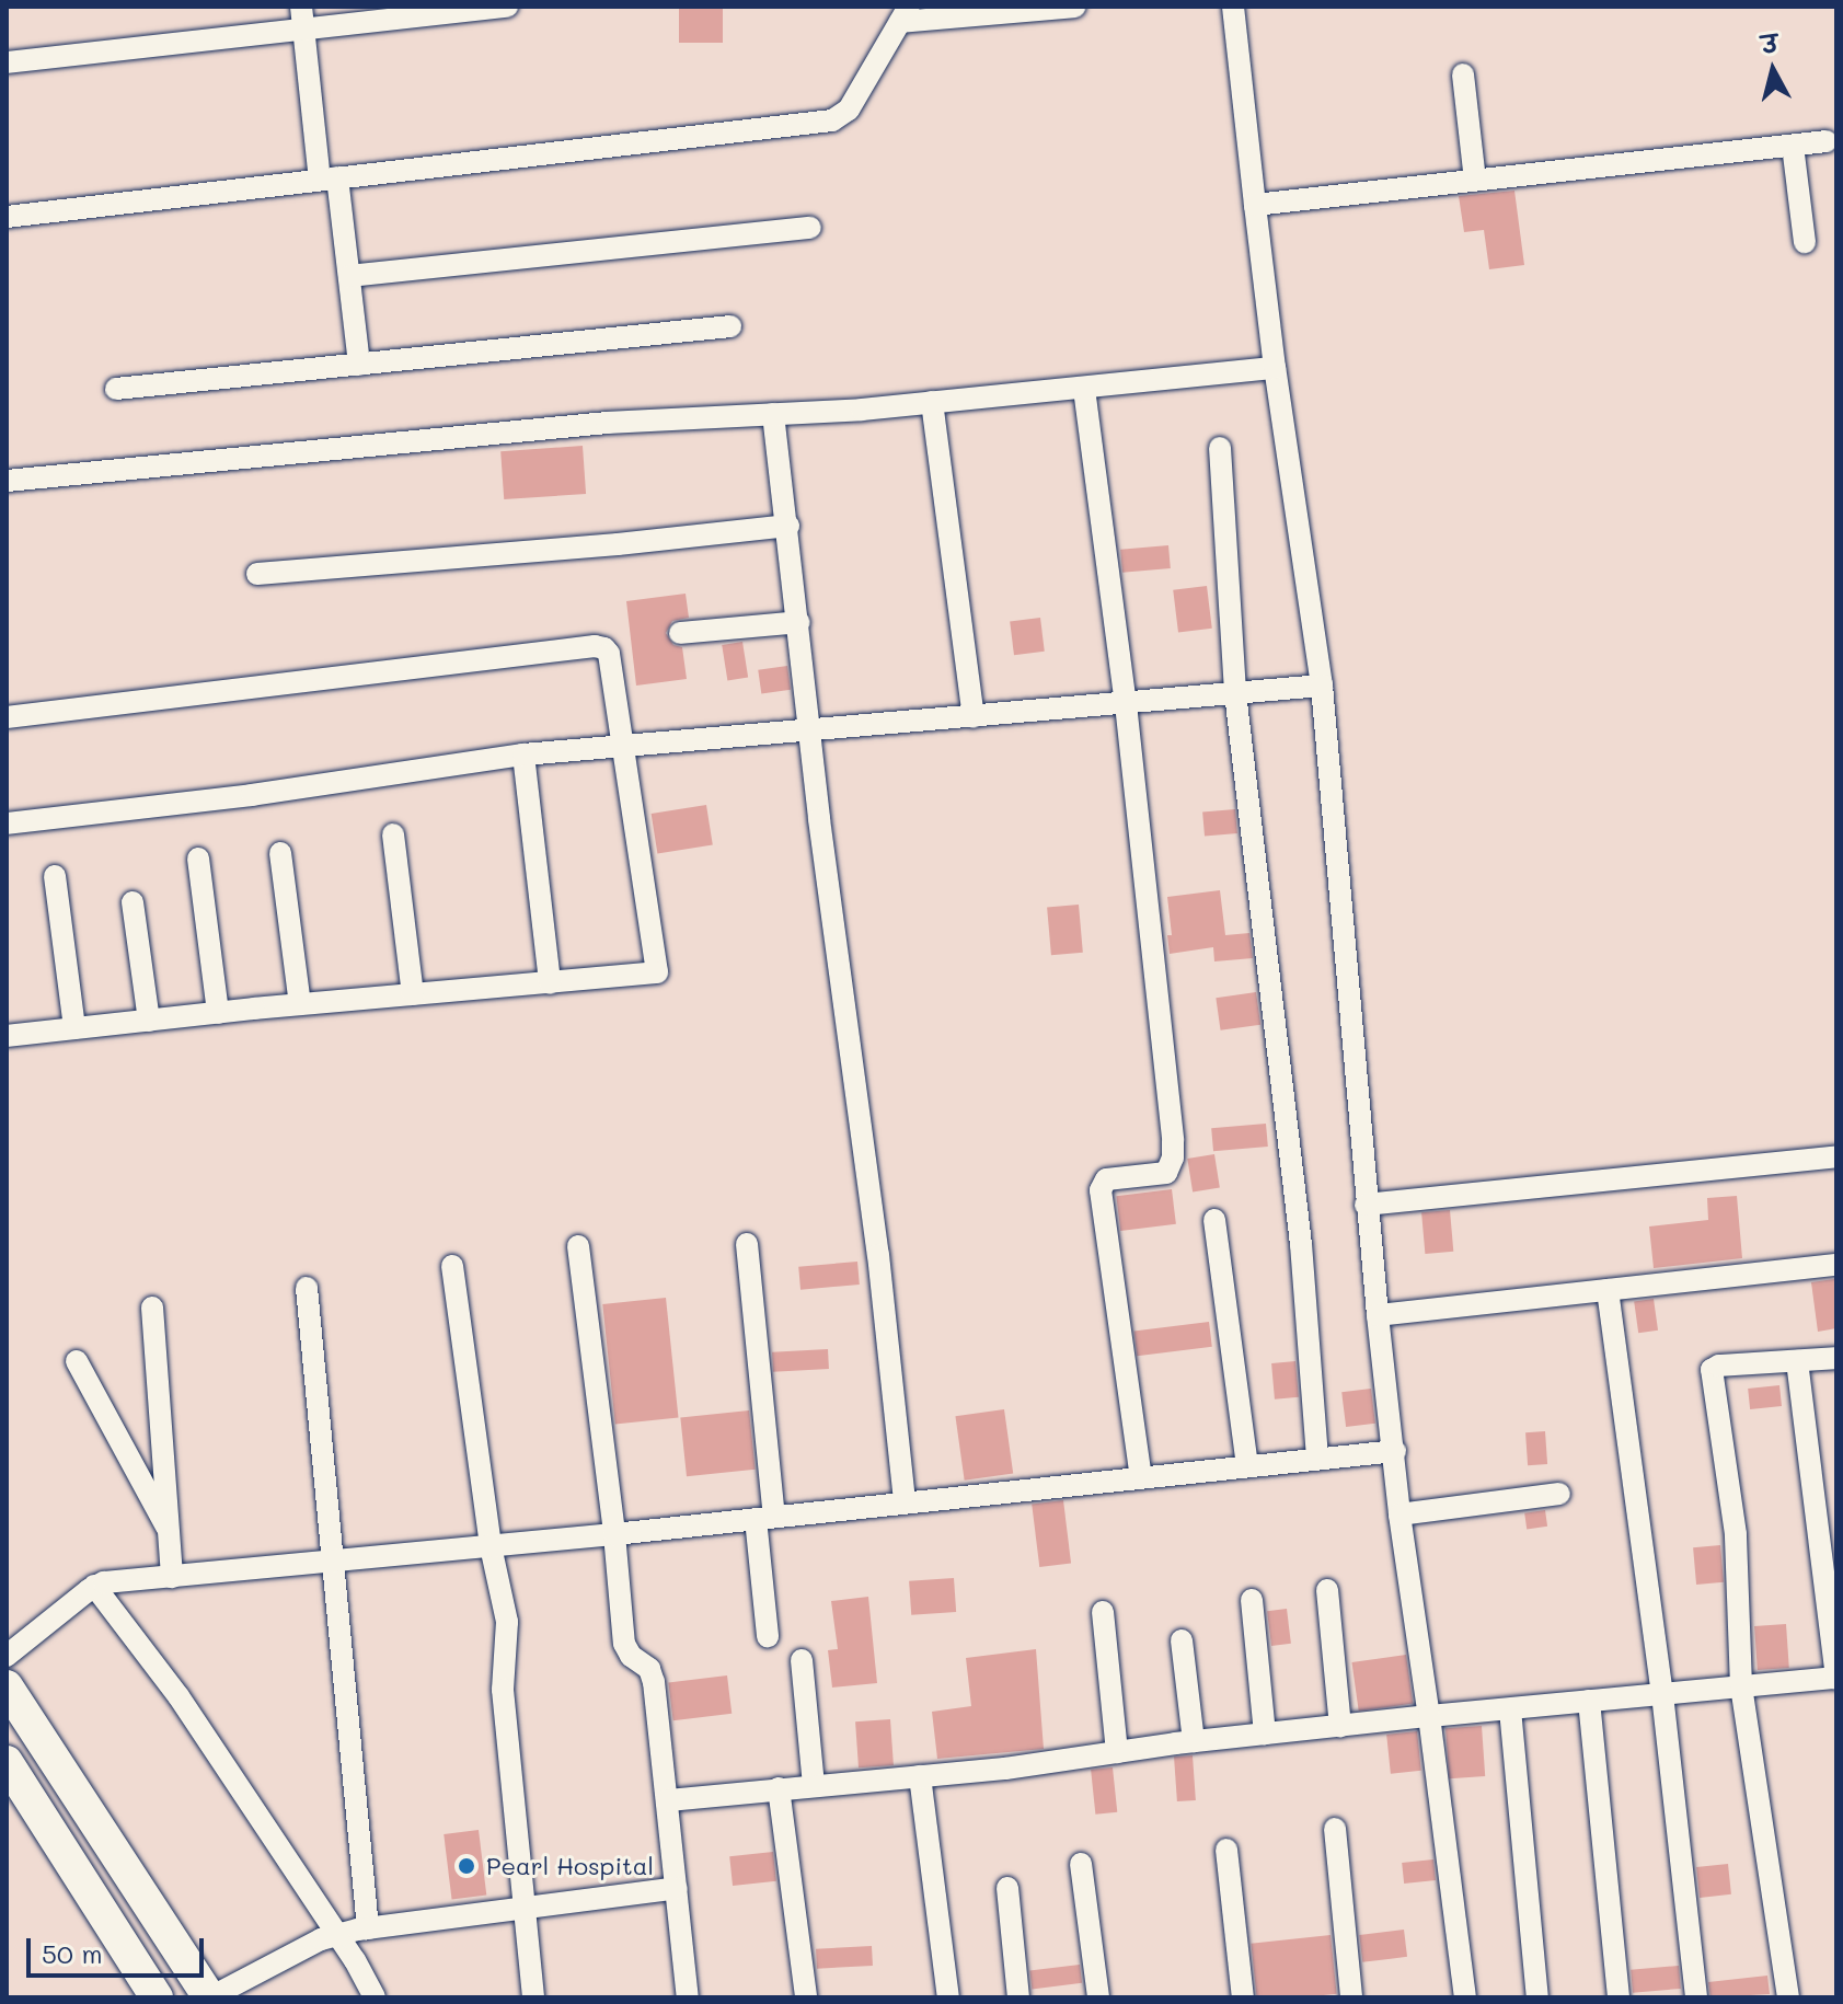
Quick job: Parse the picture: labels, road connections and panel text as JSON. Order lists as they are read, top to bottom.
{
  "places": ["Pearl Hospital"],
  "scale_bar": "50 m",
  "north": "top"
}
